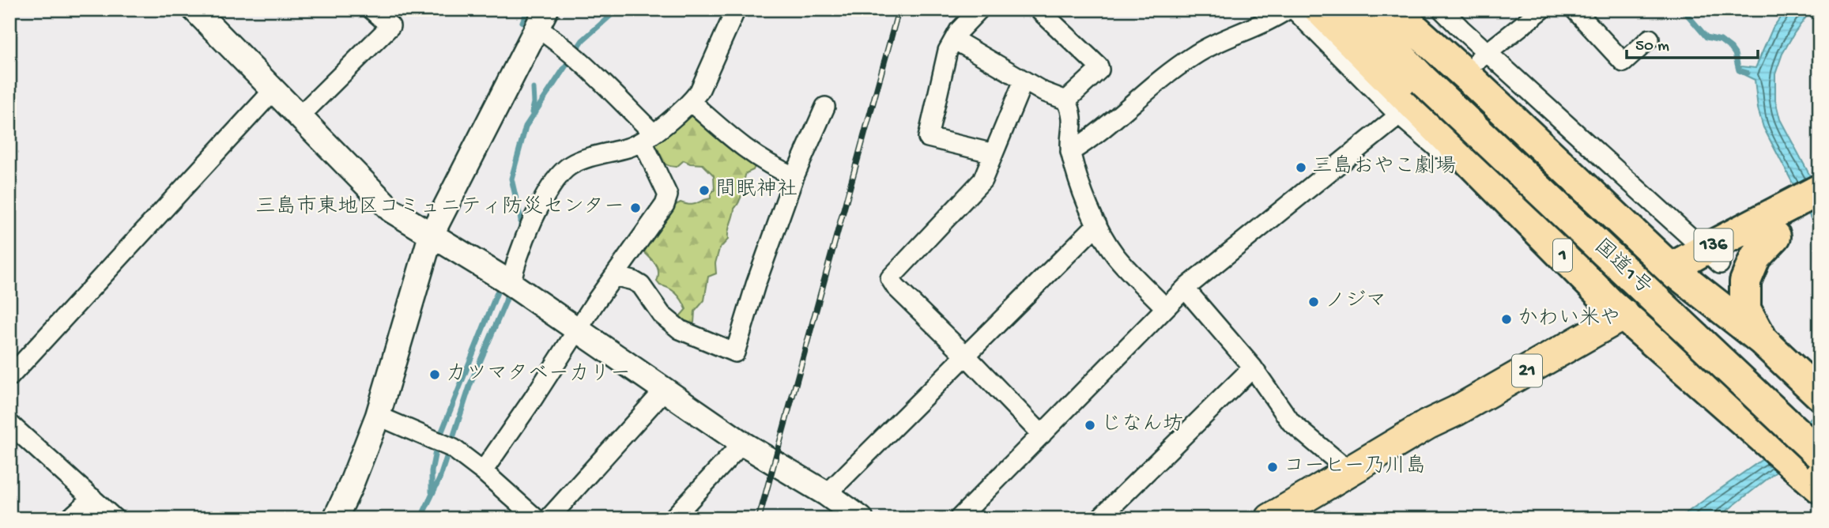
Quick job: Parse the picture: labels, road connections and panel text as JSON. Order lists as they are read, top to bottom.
{
  "streets": {
    "highway": ["136", "1", "国道1号"],
    "main road": ["21"]
  },
  "crossings": [
    ["136", "1"],
    ["136", "21"],
    ["1", "21"]
  ],
  "places": [
    "三島おやこ劇場",
    "間眠神社",
    "三島市東地区コミュニティ防災センター",
    "ノジマ",
    "かわい米や",
    "カツマタベーカリー",
    "じなん坊",
    "コーヒー乃川島"
  ],
  "scale_bar": "50 m"
}
